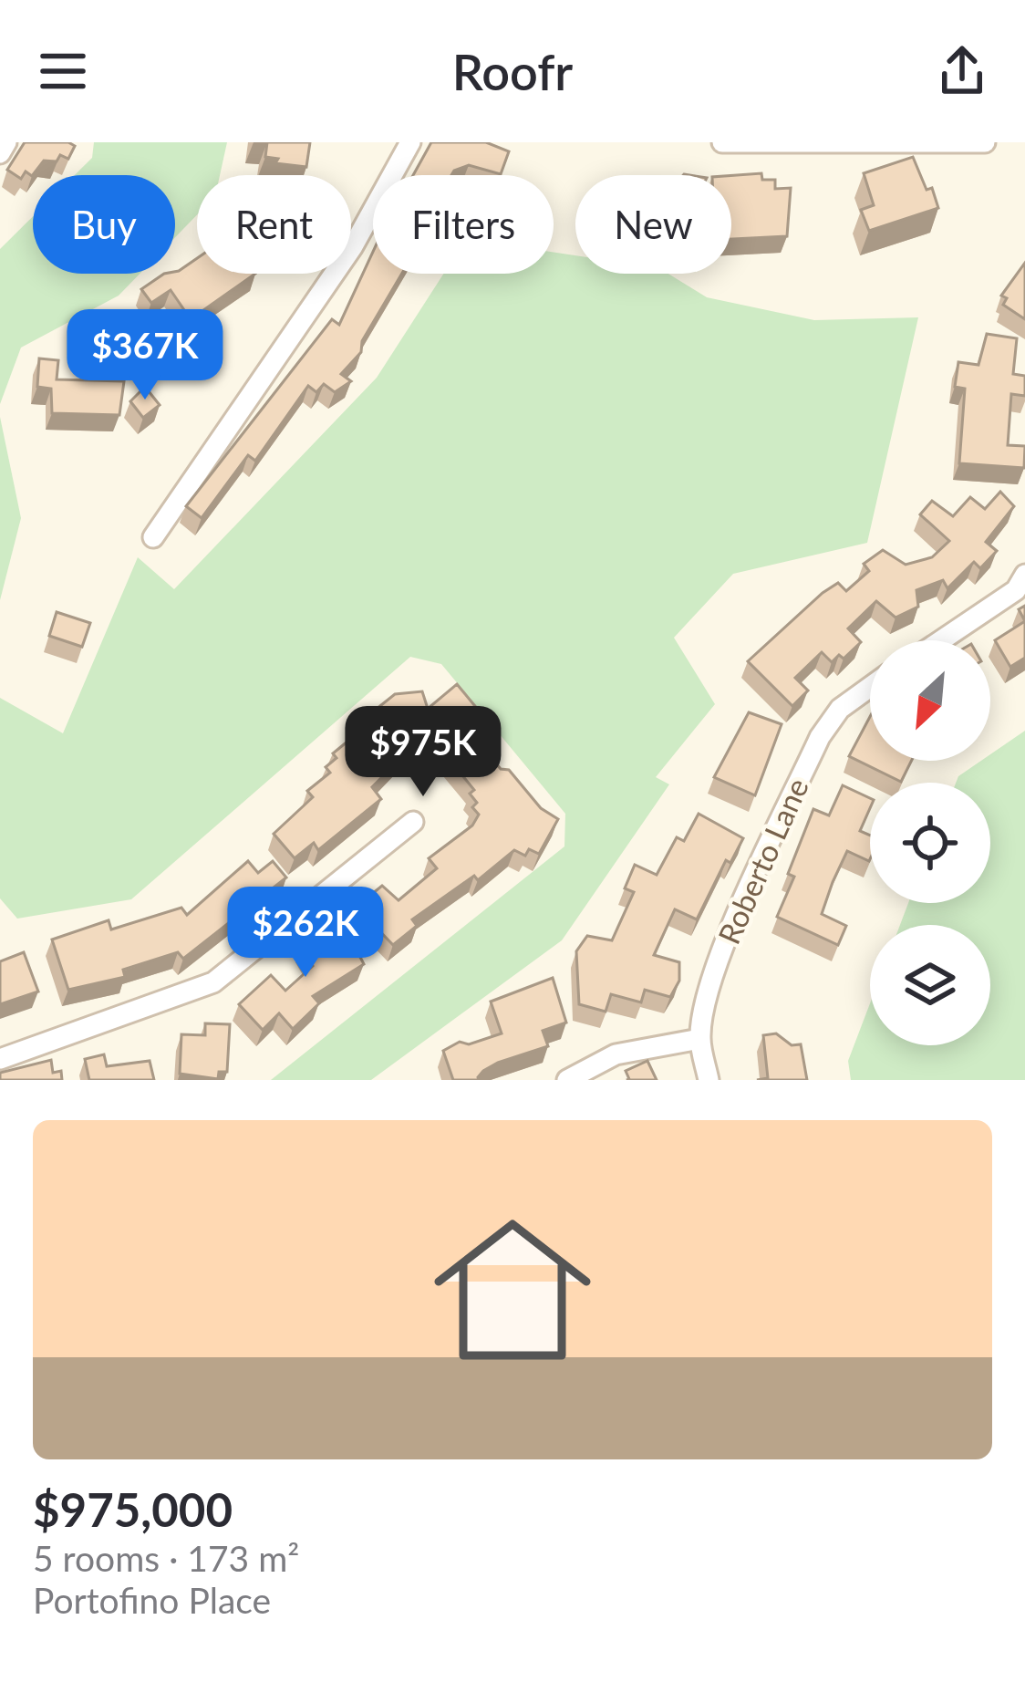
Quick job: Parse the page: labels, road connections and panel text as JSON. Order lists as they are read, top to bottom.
{
  "streets": {
    "street": ["Roberto Lane"]
  },
  "north": "bottom left",
  "page": {
    "header": "Roofr",
    "chip": [
      "Buy",
      "Rent",
      "Filters",
      "New"
    ],
    "price": ["$367K", "$975K", "$262K"],
    "list": [
      {
        "name": "$975,000",
        "note": "5 rooms · 173 m² · Portofino Place"
      }
    ]
  }
}
